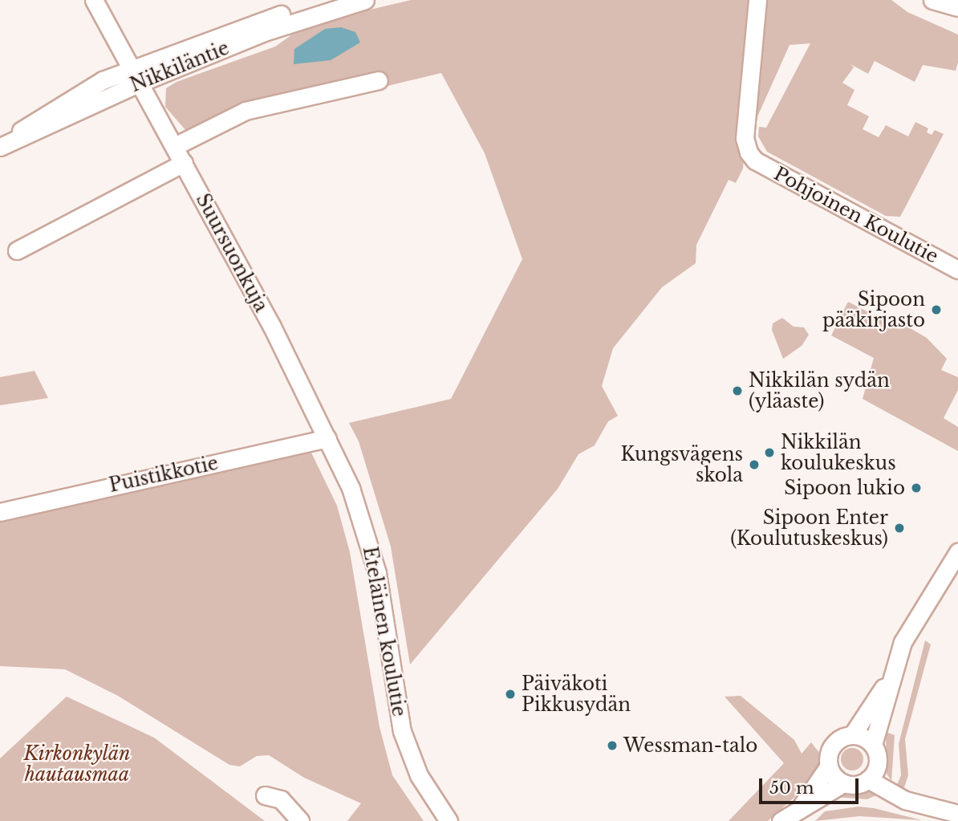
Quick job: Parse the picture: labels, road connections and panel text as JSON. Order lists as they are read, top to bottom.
{
  "streets": {
    "street": [
      "Nikkiläntie",
      "Pohjoinen Koulutie",
      "Suursuonkuja",
      "Puistikkotie",
      "Eteläinen koulutie"
    ]
  },
  "crossings": [
    ["Nikkiläntie", "Suursuonkuja"],
    ["Suursuonkuja", "Puistikkotie"],
    ["Suursuonkuja", "Eteläinen koulutie"],
    ["Puistikkotie", "Eteläinen koulutie"]
  ],
  "parks": ["Kirkonkylän hautausmaa"],
  "places": [
    "Sipoon pääkirjasto",
    "Nikkilän sydän (yläaste)",
    "Nikkilän koulukeskus",
    "Kungsvägens skola",
    "Sipoon lukio",
    "Sipoon Enter (Koulutuskeskus)",
    "Päiväkoti Pikkusydän",
    "Wessman-talo"
  ],
  "scale_bar": "50 m"
}
